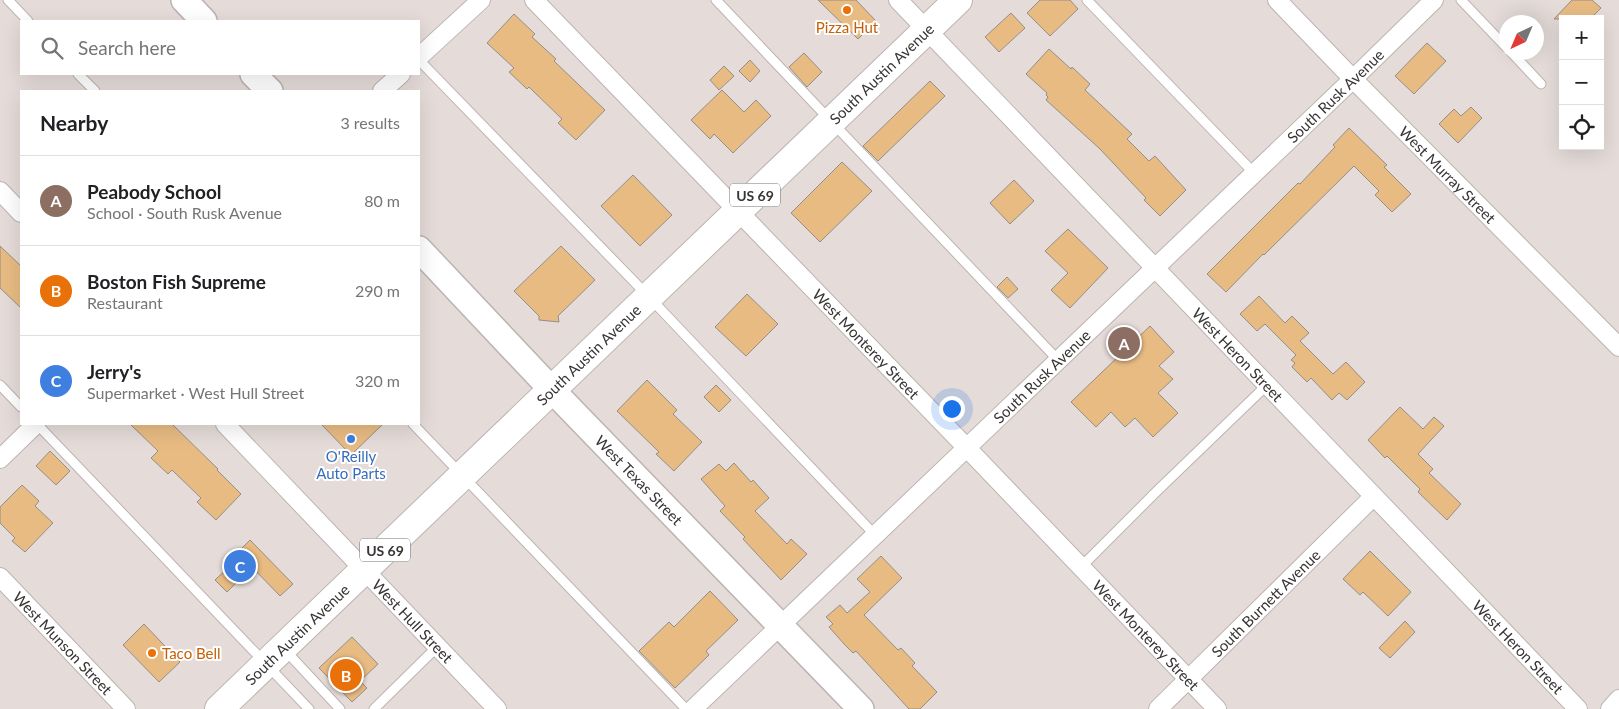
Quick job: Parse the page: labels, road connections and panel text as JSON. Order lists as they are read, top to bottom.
{
  "streets": {
    "highway": ["South Austin Avenue", "US 69"],
    "street": [
      "South Rusk Avenue",
      "West Murray Street",
      "West Monterey Street",
      "West Heron Street",
      "West Texas Street",
      "South Burnett Avenue",
      "West Hull Street",
      "West Munson Street"
    ]
  },
  "crossings": [
    ["South Austin Avenue", "West Monterey Street"],
    ["South Austin Avenue", "West Heron Street"],
    ["South Austin Avenue", "West Texas Street"],
    ["South Austin Avenue", "West Hull Street"],
    ["South Rusk Avenue", "West Murray Street"],
    ["South Rusk Avenue", "West Monterey Street"],
    ["South Rusk Avenue", "West Heron Street"],
    ["South Rusk Avenue", "West Texas Street"],
    ["West Monterey Street", "South Burnett Avenue"],
    ["West Heron Street", "South Burnett Avenue"]
  ],
  "places": ["Pizza Hut", "O'Reilly Auto Parts", "Taco Bell"],
  "north": "bottom left",
  "page": {
    "map_buttons": ["+", "−"],
    "search": "Search here",
    "heading": ["Nearby", "3 results"],
    "list": [
      {
        "mark": "A",
        "name": "Peabody School",
        "note": "School · South Rusk Avenue",
        "value": "80 m"
      },
      {
        "mark": "B",
        "name": "Boston Fish Supreme",
        "note": "Restaurant",
        "value": "290 m"
      },
      {
        "mark": "C",
        "name": "Jerry's",
        "note": "Supermarket · West Hull Street",
        "value": "320 m"
      }
    ],
    "pins": ["A", "C", "B"]
  }
}
